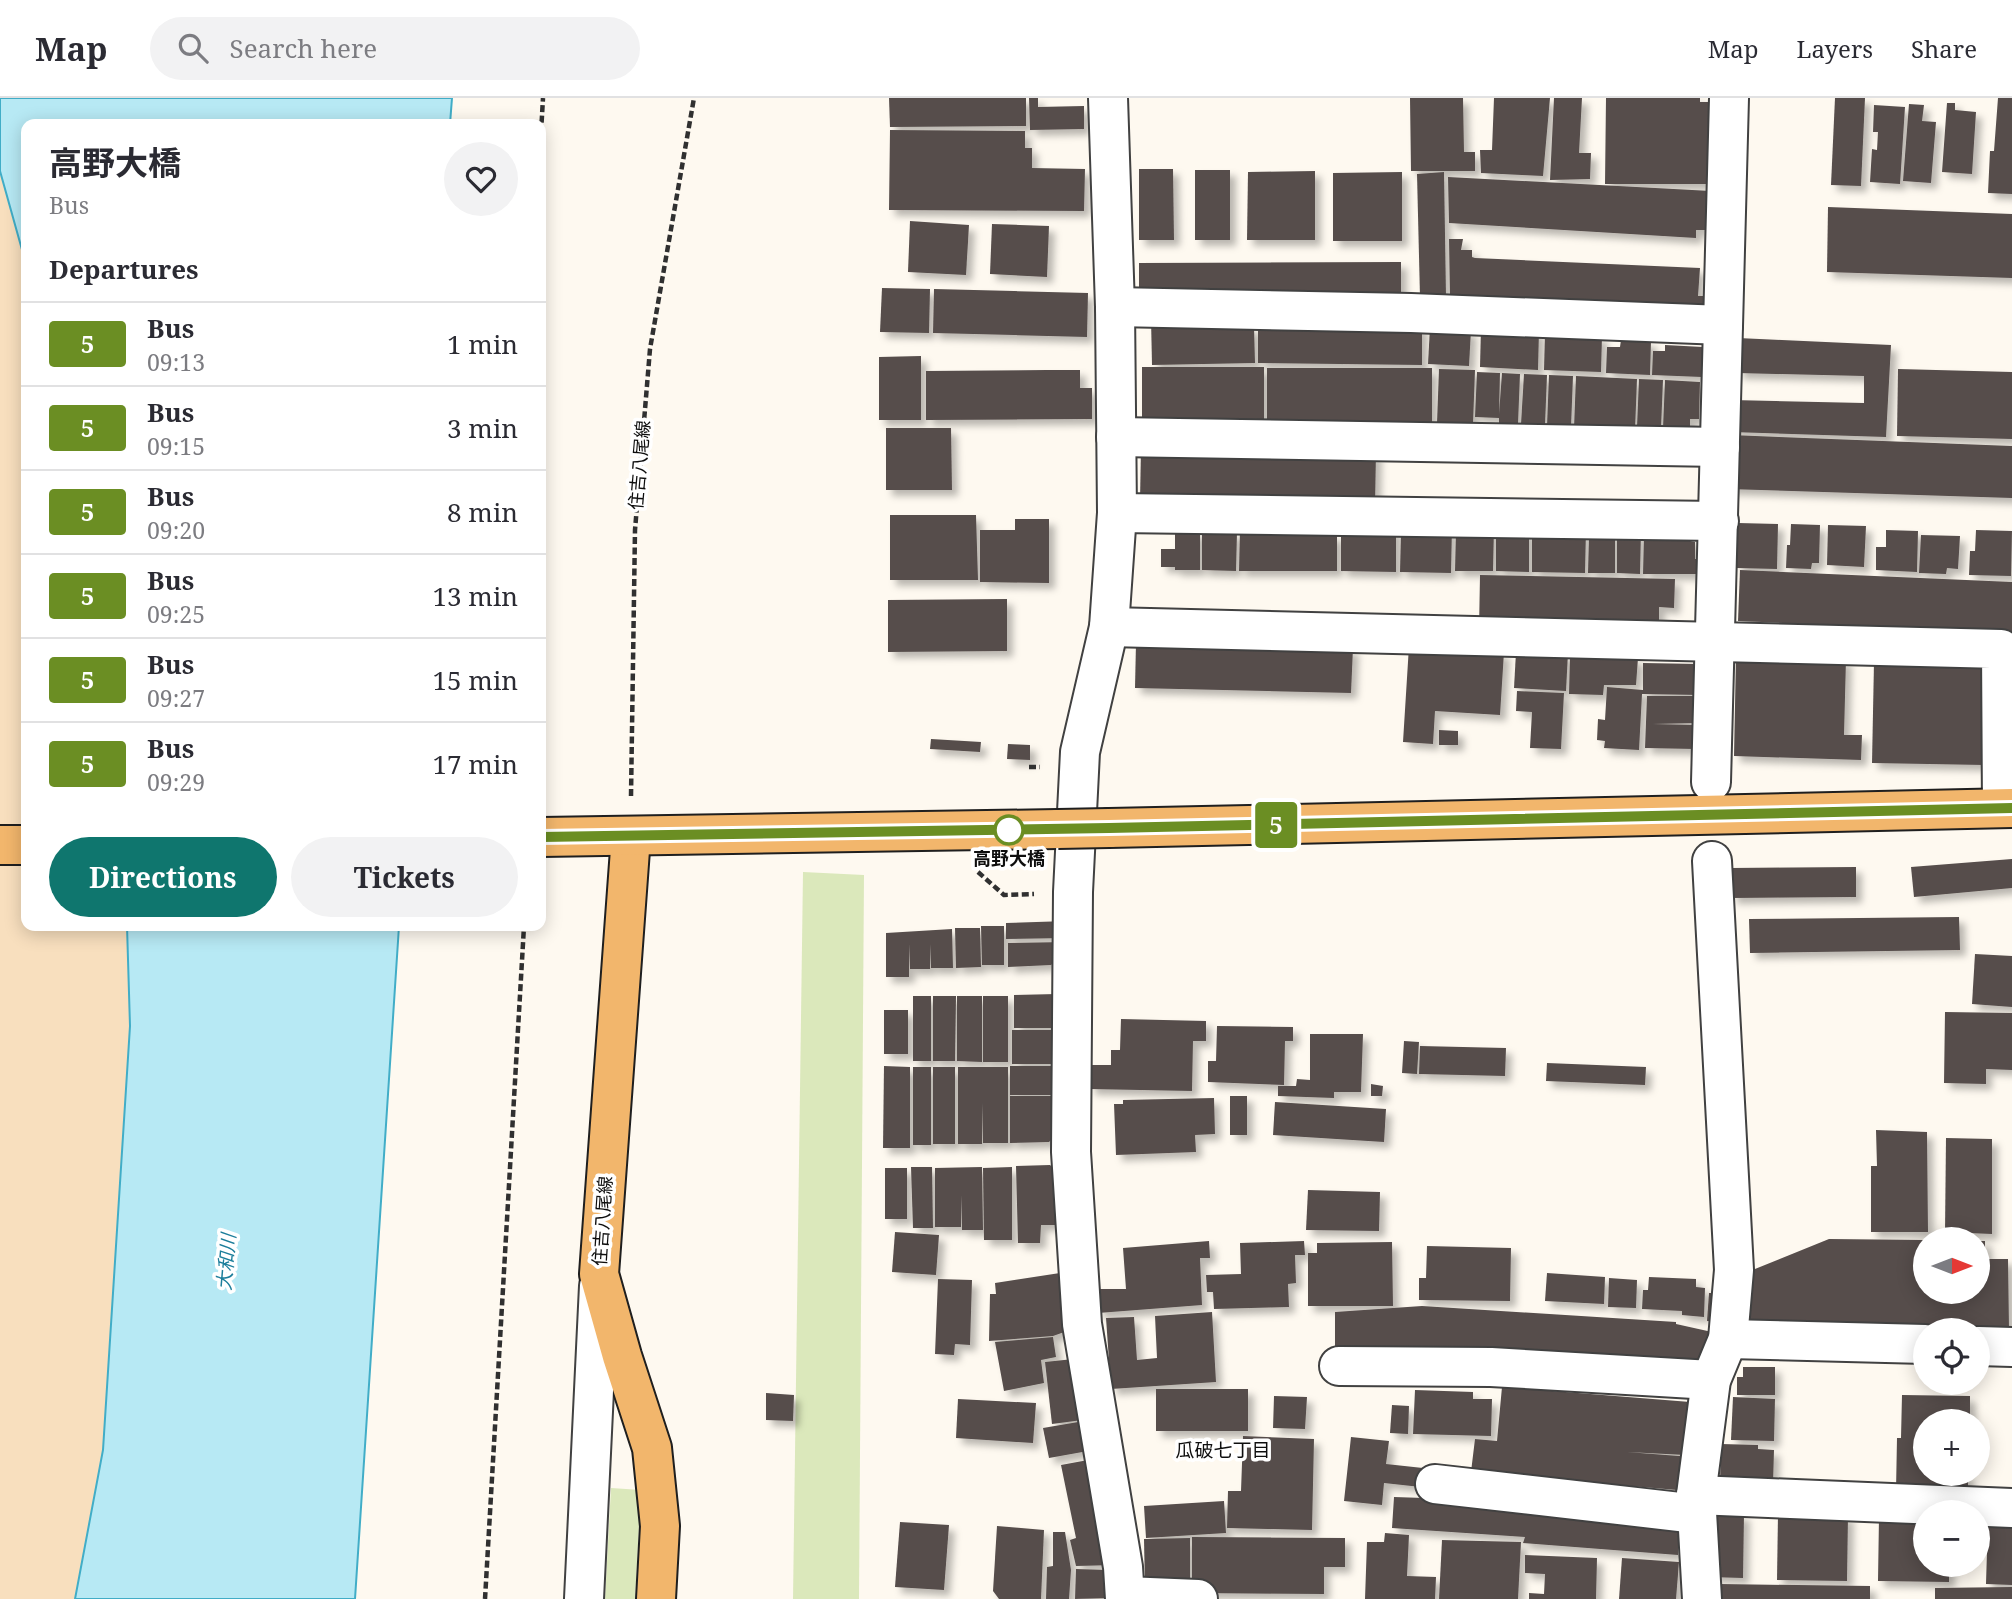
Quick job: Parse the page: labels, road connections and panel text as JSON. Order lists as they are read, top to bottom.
{
  "streets": {
    "main road": ["住吉八尾線"]
  },
  "districts": ["瓜破七丁目"],
  "water": ["大和川"],
  "places": ["高野大橋"],
  "lines": ["bus line 5"],
  "north": "right",
  "page": {
    "header": "Map",
    "search": "Search here",
    "nav": ["Map", "Layers", "Share"],
    "on_map": "5",
    "heading": [
      ["高野大橋", "Bus"],
      "Departures"
    ],
    "list": [
      {
        "mark": "5",
        "name": "Bus",
        "note": "09:13",
        "value": "1 min"
      },
      {
        "mark": "5",
        "name": "Bus",
        "note": "09:15",
        "value": "3 min"
      },
      {
        "mark": "5",
        "name": "Bus",
        "note": "09:20",
        "value": "8 min"
      },
      {
        "mark": "5",
        "name": "Bus",
        "note": "09:25",
        "value": "13 min"
      },
      {
        "mark": "5",
        "name": "Bus",
        "note": "09:27",
        "value": "15 min"
      },
      {
        "mark": "5",
        "name": "Bus",
        "note": "09:29",
        "value": "17 min"
      }
    ],
    "buttons": ["Directions", "Tickets"],
    "map_buttons": ["+", "−"]
  }
}
